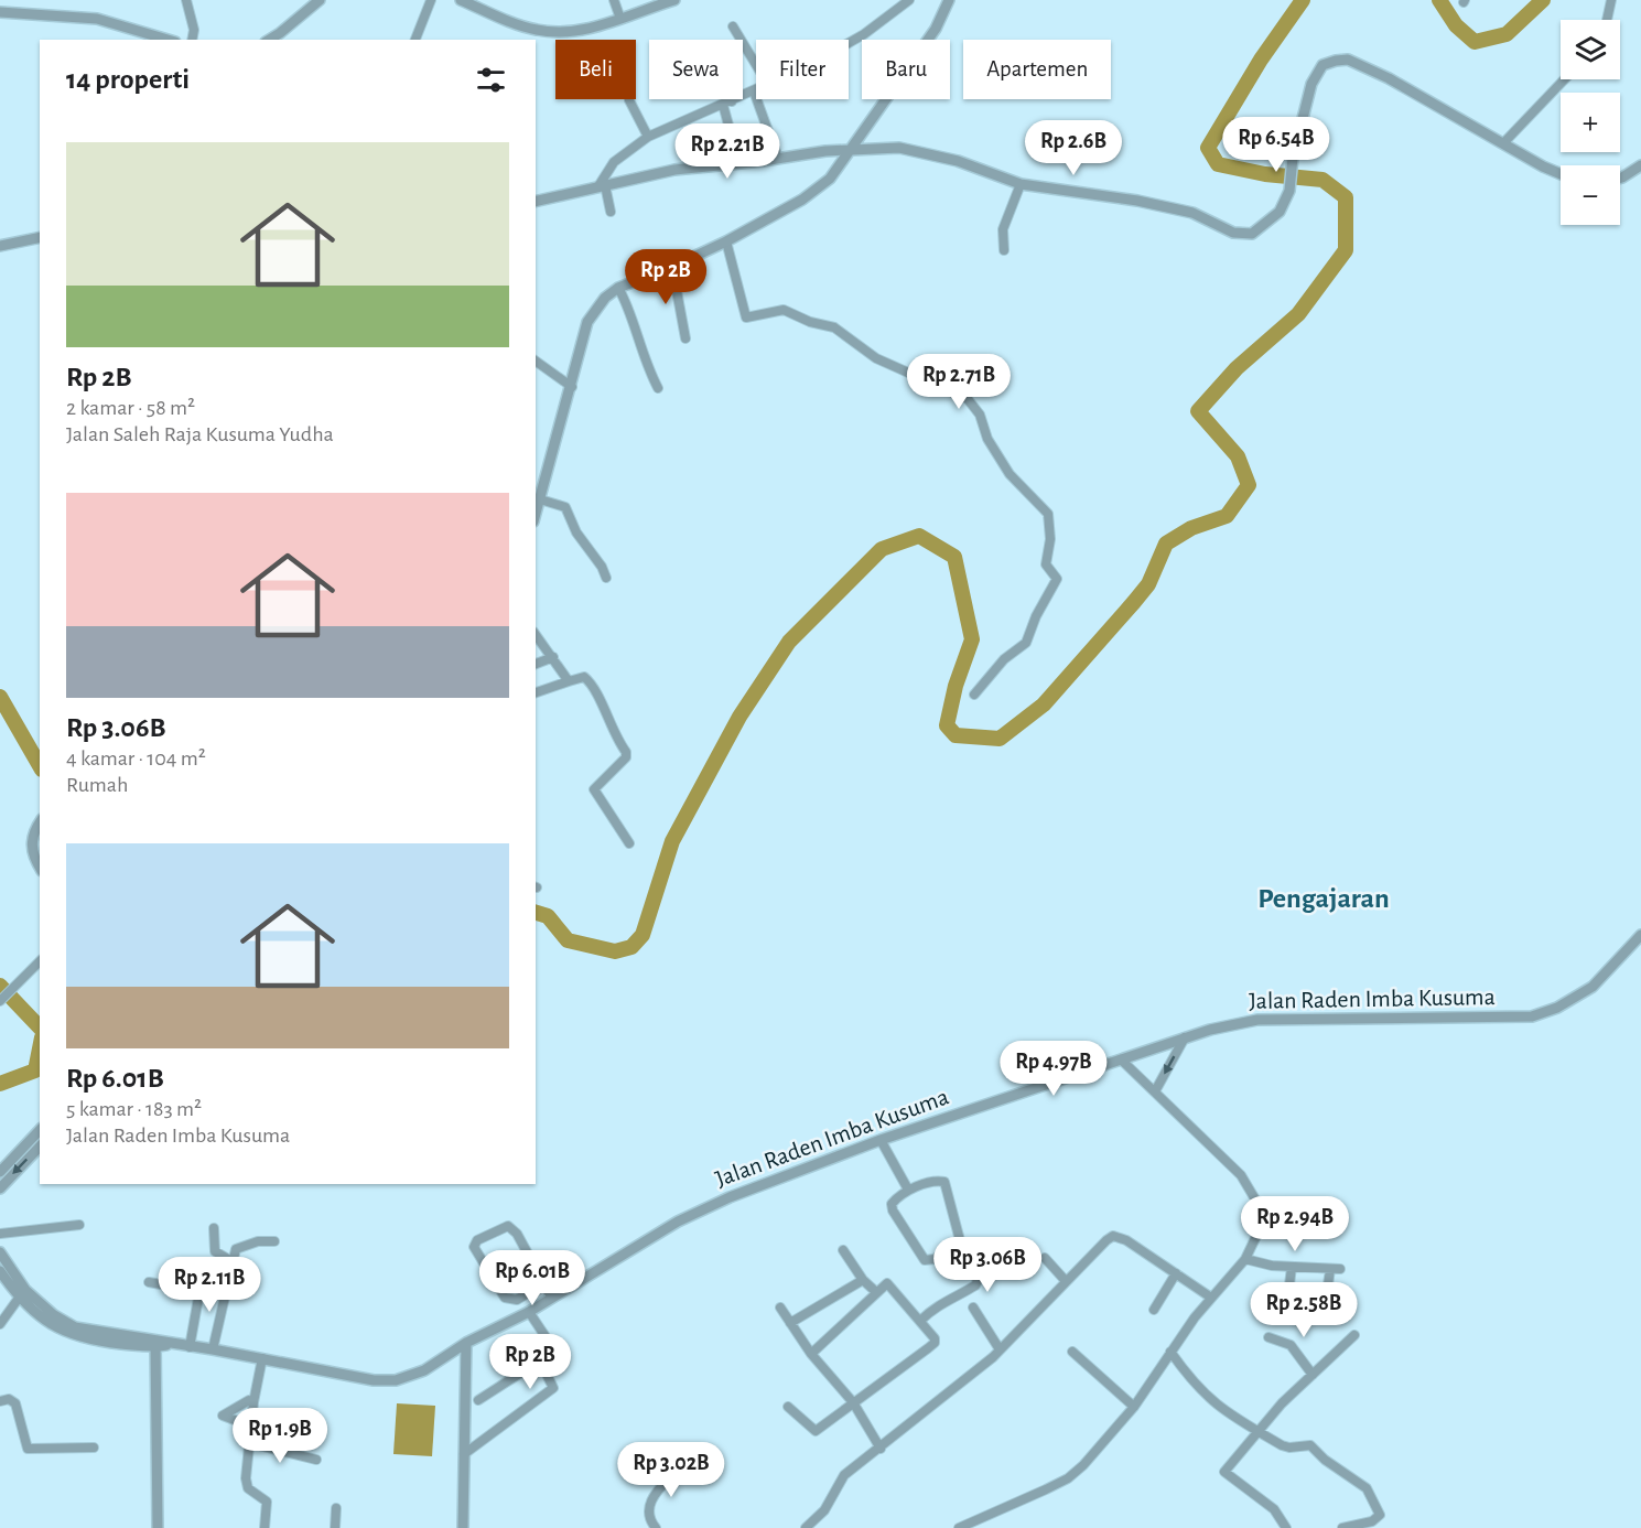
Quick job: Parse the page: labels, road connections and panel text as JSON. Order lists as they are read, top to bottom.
{
  "streets": {
    "street": ["Jalan Raden Imba Kusuma"]
  },
  "districts": ["Pengajaran"],
  "page": {
    "map_buttons": ["+", "−"],
    "chip": [
      "Beli",
      "Sewa",
      "Filter",
      "Baru",
      "Apartemen"
    ],
    "heading": "14 properti",
    "price": [
      "Rp 6.54B",
      "Rp 2.6B",
      "Rp 2.21B",
      "Rp 2B",
      "Rp 2.71B",
      "Rp 4.97B",
      "Rp 2.94B",
      "Rp 3.06B",
      "Rp 6.01B",
      "Rp 2.11B",
      "Rp 2.58B",
      "Rp 2B",
      "Rp 1.9B",
      "Rp 3.02B"
    ],
    "list": [
      {
        "name": "Rp 2B",
        "note": "2 kamar · 58 m² · Jalan Saleh Raja Kusuma Yudha"
      },
      {
        "name": "Rp 3.06B",
        "note": "4 kamar · 104 m² · Rumah"
      },
      {
        "name": "Rp 6.01B",
        "note": "5 kamar · 183 m² · Jalan Raden Imba Kusuma"
      }
    ]
  }
}
